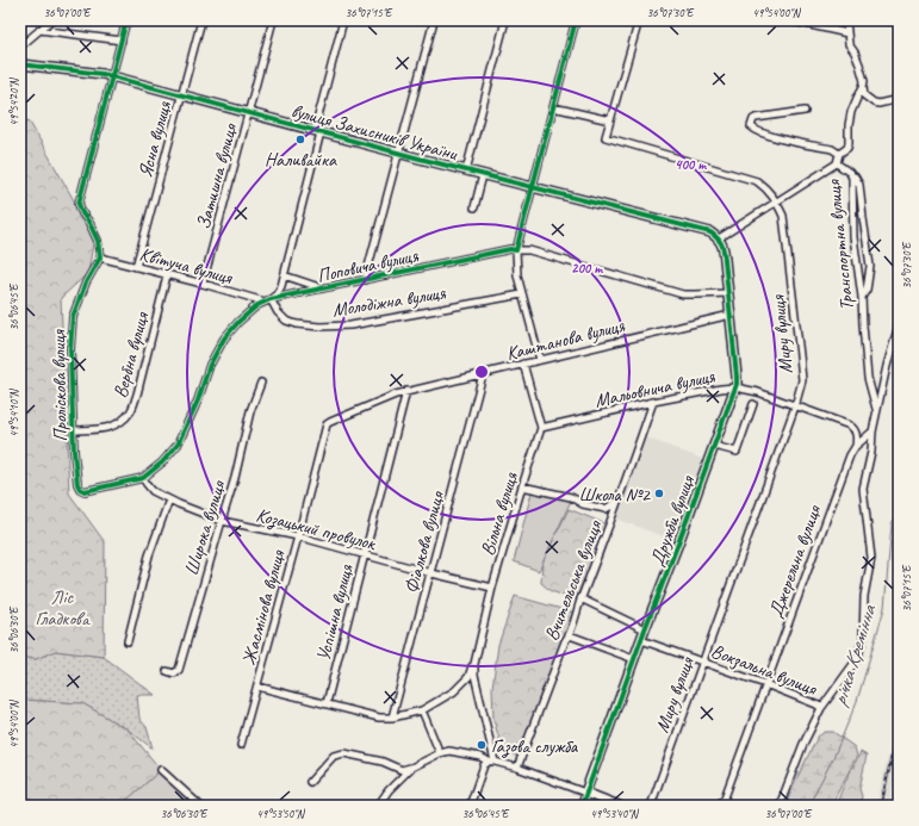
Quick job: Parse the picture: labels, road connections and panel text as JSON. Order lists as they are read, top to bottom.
{
  "streets": {
    "street": [
      "вулиця Захисників України",
      "Ясна вулиця",
      "Затишна вулиця",
      "Транспортна вулиця",
      "Квітуча вулиця",
      "Поповича вулиця",
      "Молодіжна вулиця",
      "Миру вулиця",
      "Каштанова вулиця",
      "Вербна вулиця",
      "Проліскова вулиця",
      "Мальовнича вулиця",
      "Вільна вулиця",
      "Дружби вулиця",
      "Широка вулиця",
      "Козацький провулок",
      "Фіалкова вулиця",
      "Джерельна вулиця",
      "Вчительська вулиця",
      "Жасмінова вулиця",
      "Успішна вулиця",
      "Вокзальна вулиця"
    ]
  },
  "crossings": [
    ["вулиця Захисників України", "Ясна вулиця"],
    ["вулиця Захисників України", "Затишна вулиця"],
    ["вулиця Захисників України", "Дружби вулиця"],
    ["Ясна вулиця", "Квітуча вулиця"],
    ["Затишна вулиця", "Квітуча вулиця"],
    ["Квітуча вулиця", "Поповича вулиця"],
    ["Квітуча вулиця", "Молодіжна вулиця"],
    ["Квітуча вулиця", "Вербна вулиця"],
    ["Квітуча вулиця", "Проліскова вулиця"],
    ["Поповича вулиця", "Молодіжна вулиця"],
    ["Поповича вулиця", "Проліскова вулиця"],
    ["Поповича вулиця", "Дружби вулиця"],
    ["Поповича вулиця", "Козацький провулок"],
    ["Миру вулиця", "Мальовнича вулиця"],
    ["Миру вулиця", "Вокзальна вулиця"],
    ["Каштанова вулиця", "Дружби вулиця"],
    ["Каштанова вулиця", "Фіалкова вулиця"],
    ["Каштанова вулиця", "Жасмінова вулиця"],
    ["Каштанова вулиця", "Успішна вулиця"],
    ["Вербна вулиця", "Проліскова вулиця"],
    ["Мальовнича вулиця", "Вільна вулиця"],
    ["Мальовнича вулиця", "Дружби вулиця"],
    ["Мальовнича вулиця", "Джерельна вулиця"],
    ["Мальовнича вулиця", "Вчительська вулиця"],
    ["Вільна вулиця", "Козацький провулок"],
    ["Дружби вулиця", "Вокзальна вулиця"],
    ["Широка вулиця", "Козацький провулок"],
    ["Козацький провулок", "Фіалкова вулиця"],
    ["Козацький провулок", "Жасмінова вулиця"],
    ["Козацький провулок", "Успішна вулиця"],
    ["Джерельна вулиця", "Вокзальна вулиця"]
  ],
  "water": ["річка Кремінна"],
  "parks": ["Ліс Гладкова"],
  "places": ["Наливайка", "Школа №2", "Газова служба"],
  "coordinates": [
    "36°07'00\"E",
    "36°07'15\"E",
    "36°07'30\"E",
    "49°54'00\"N",
    "49°54'20\"N",
    "36°06'45\"E",
    "49°54'10\"N",
    "36°06'30\"E",
    "49°53'50\"N",
    "49°53'40\"N"
  ],
  "rings": ["400 m", "200 m"]
}
